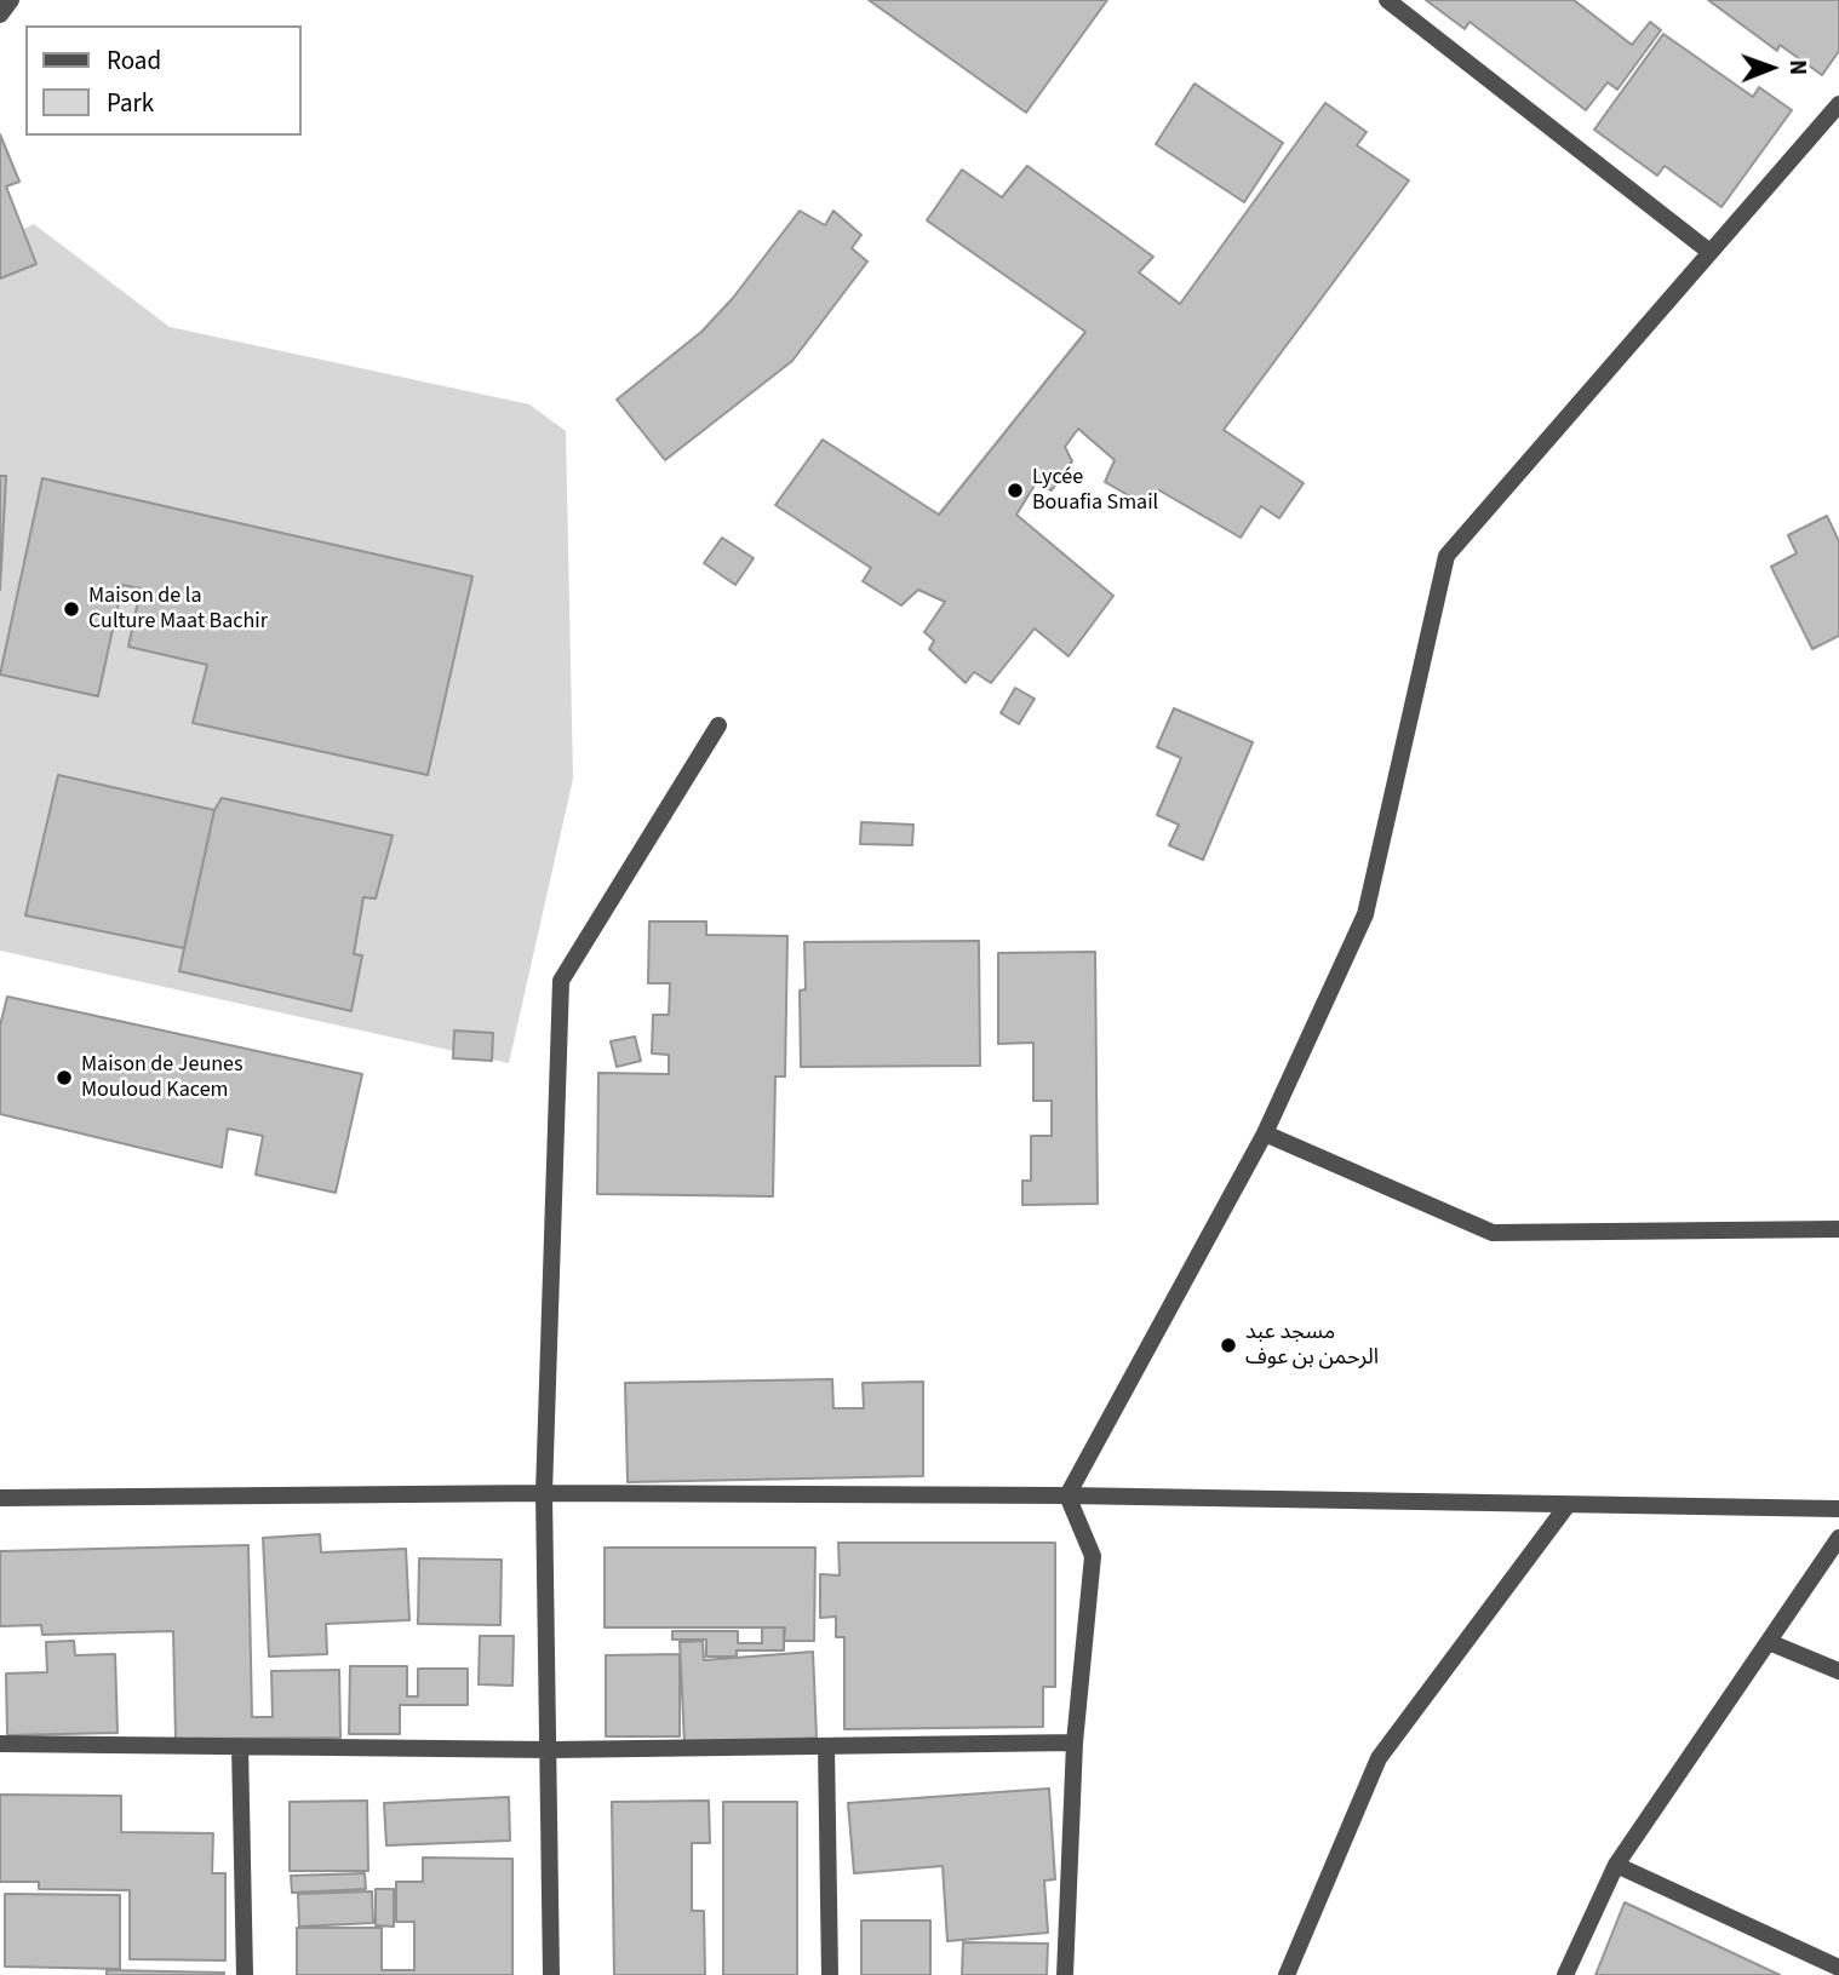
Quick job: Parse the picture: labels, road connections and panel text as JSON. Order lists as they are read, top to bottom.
{
  "places": [
    "Lycée Bouafia Smail",
    "Maison de la Culture Maat Bachir",
    "Maison de Jeunes Mouloud Kacem",
    "مسجد عبد الرحمن بن عوف"
  ],
  "legend": ["Road", "Park"],
  "north": "right"
}
